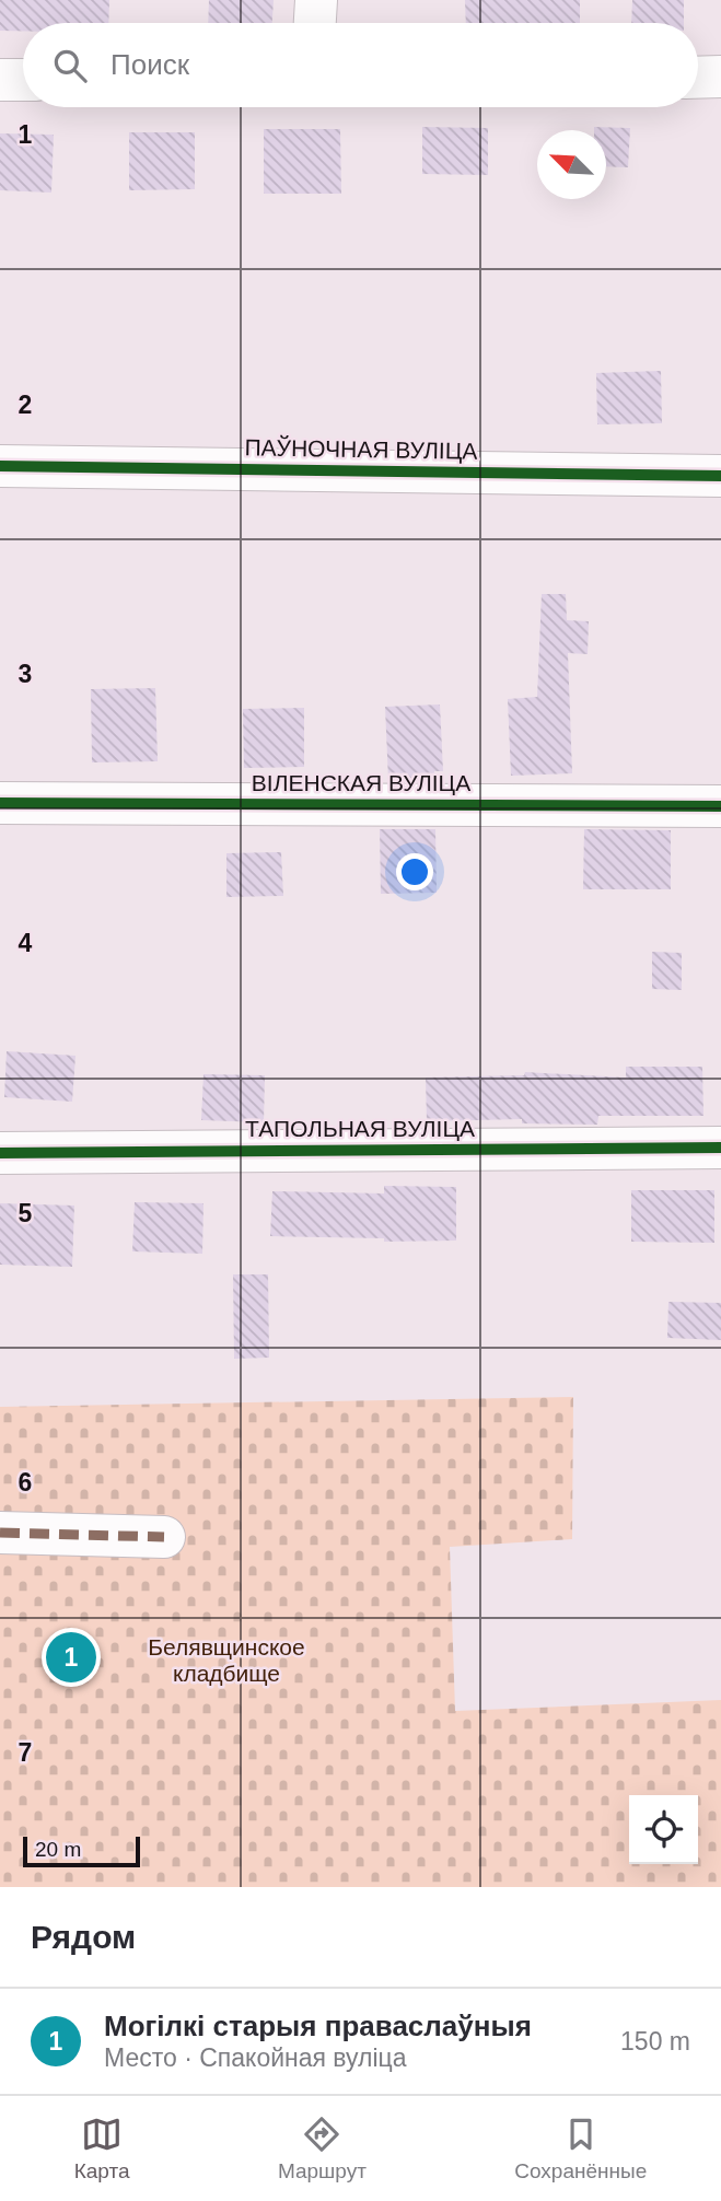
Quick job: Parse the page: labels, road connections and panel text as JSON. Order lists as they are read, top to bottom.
{
  "streets": {
    "street": ["ПАЎНОЧНАЯ ВУЛІЦА", "ВІЛЕНСКАЯ ВУЛІЦА", "ТАПОЛЬНАЯ ВУЛІЦА"]
  },
  "parks": ["Белявщинское кладбище"],
  "scale_bar": "20 m",
  "north": "top left",
  "page": {
    "search": "Поиск",
    "pins": "1",
    "scale": "20 m",
    "heading": "Рядом",
    "list": [
      {
        "mark": "1",
        "name": "Могілкі старыя праваслаўныя",
        "note": "Место · Спакойная вуліца",
        "value": "150 m"
      }
    ],
    "nav": ["Карта", "Маршрут", "Сохранённые"]
  },
  "grid": {
    "rows": [
      "1",
      "2",
      "3",
      "4",
      "5",
      "6",
      "7"
    ]
  }
}
